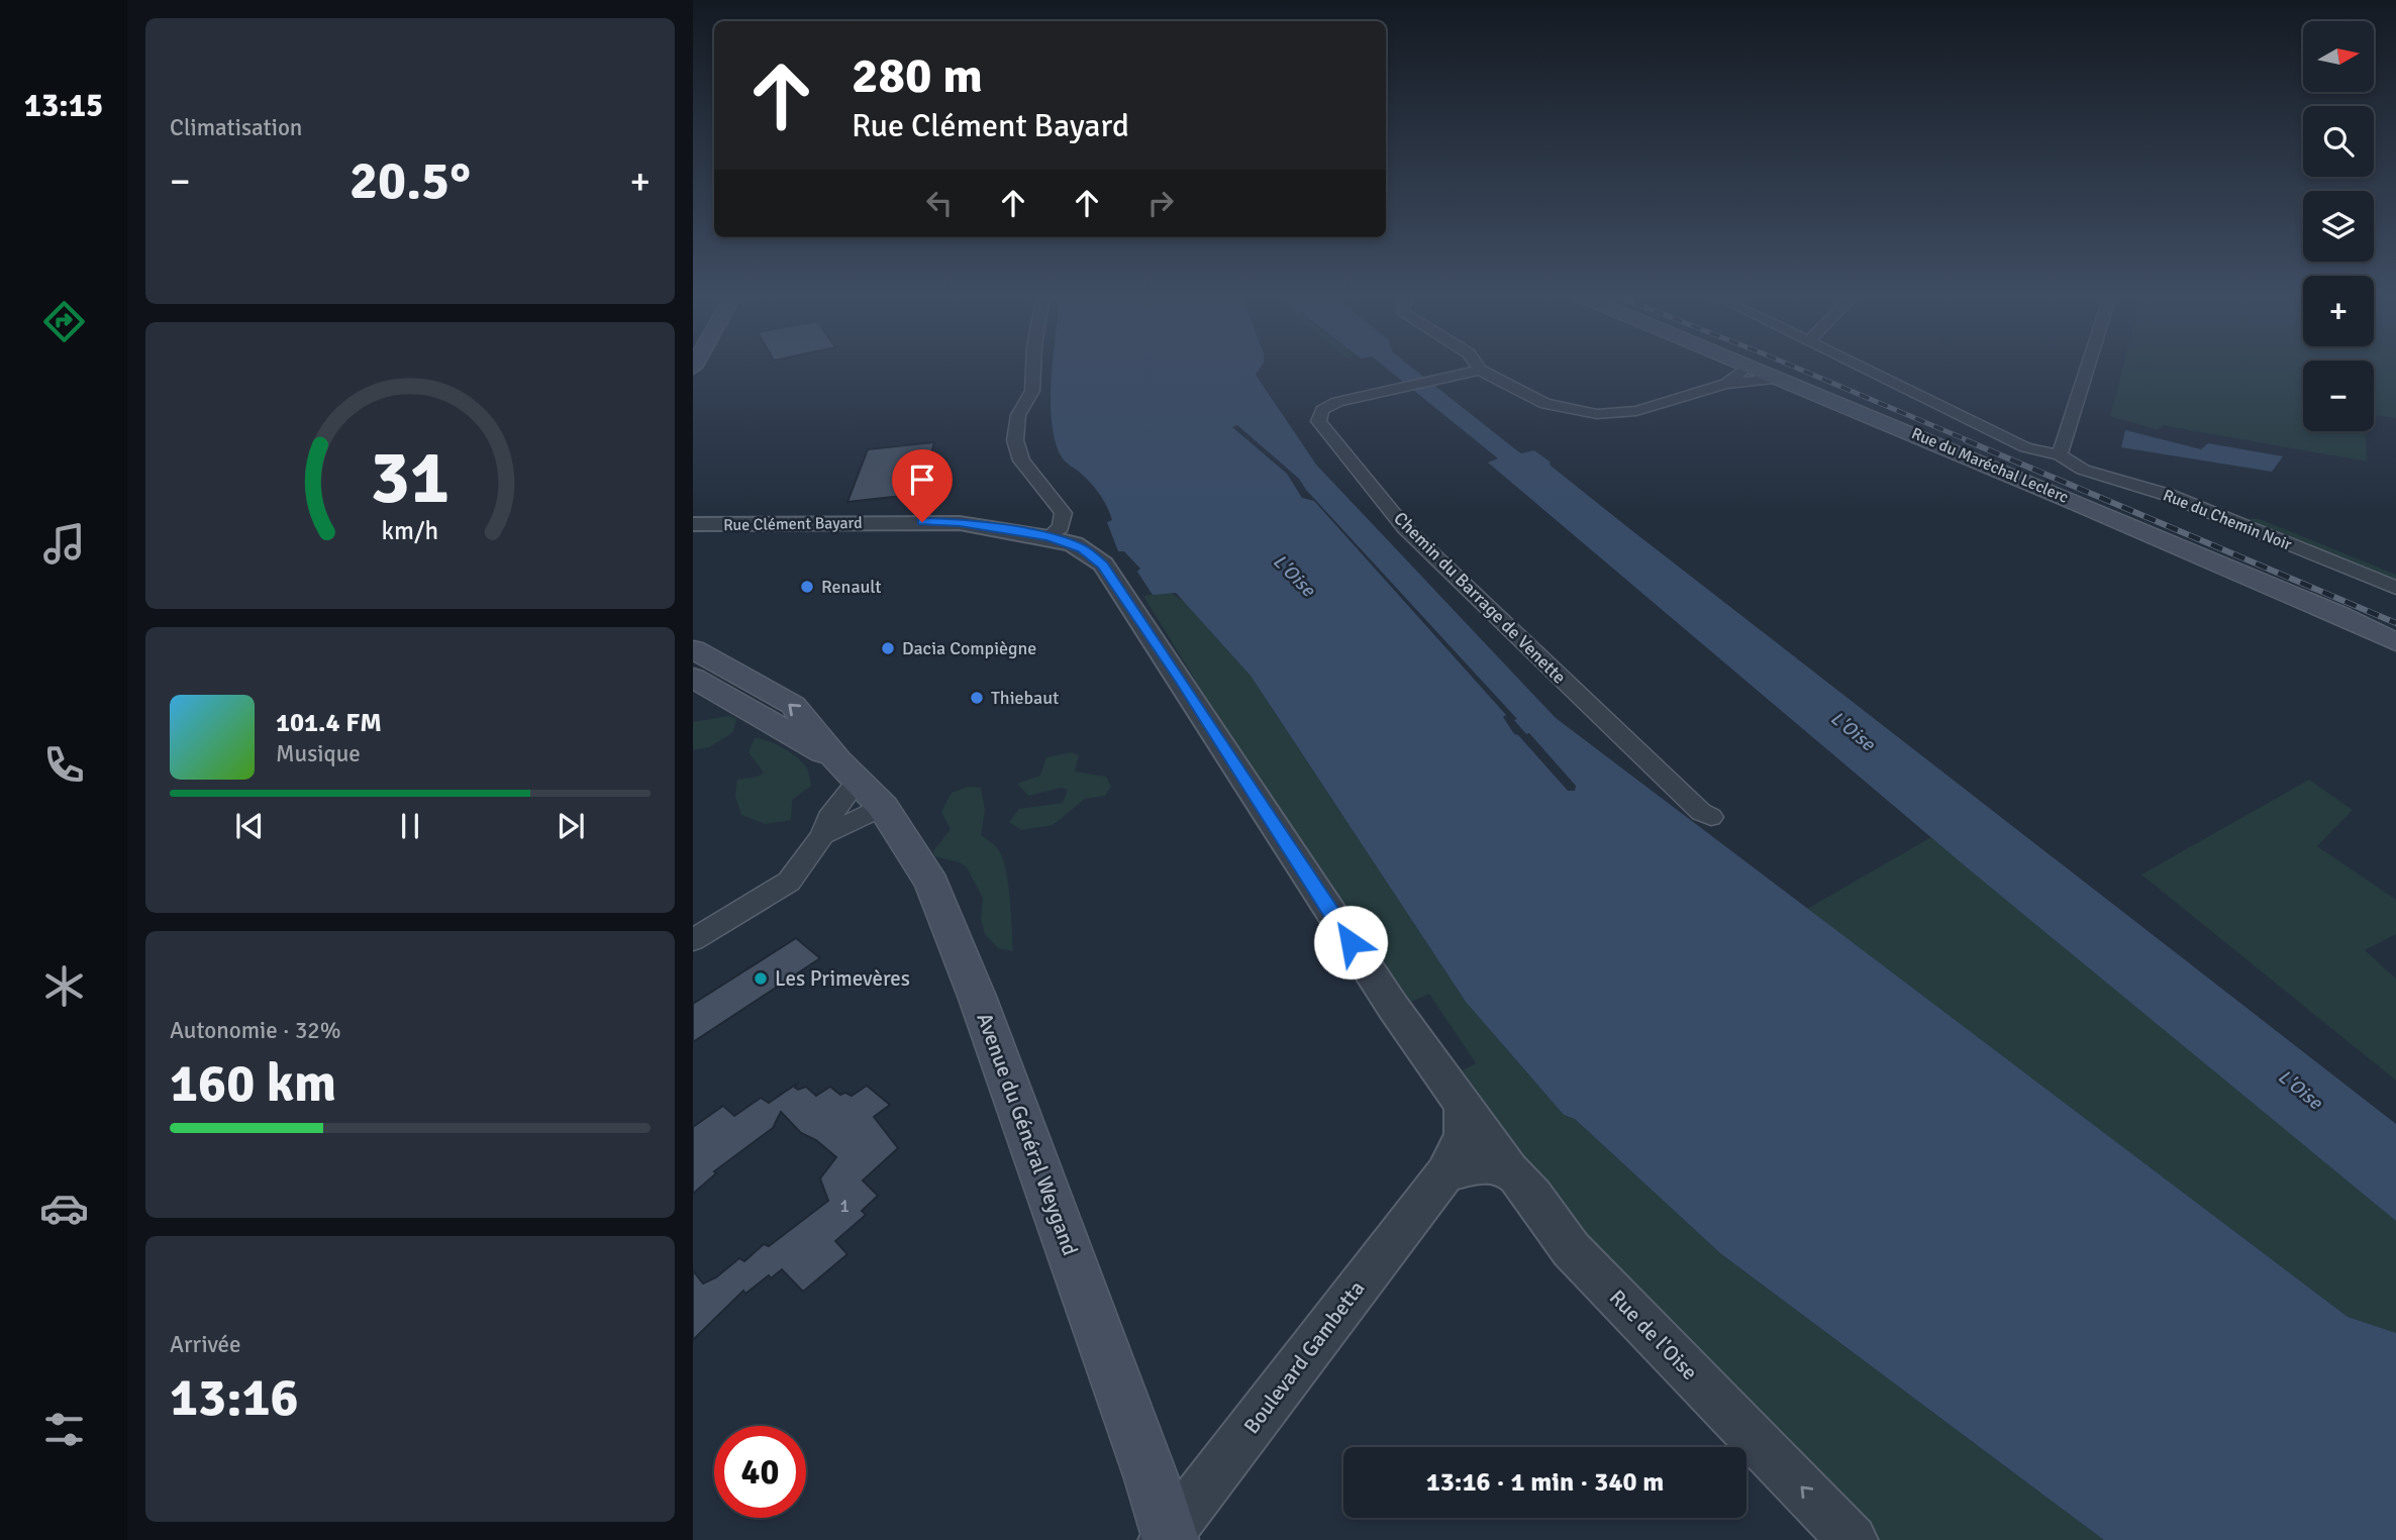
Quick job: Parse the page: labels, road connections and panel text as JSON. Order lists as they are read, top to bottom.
{
  "streets": {
    "main road": ["Rue du Maréchal Leclerc", "Avenue du Général Weygand"],
    "street": [
      "Rue du Chemin Noir",
      "Rue Clément Bayard",
      "Chemin du Barrage de Venette",
      "Rue de l'Oise",
      "Boulevard Gambetta"
    ]
  },
  "crossings": [
    ["Rue Clément Bayard", "Rue de l'Oise"],
    ["Rue Clément Bayard", "Boulevard Gambetta"],
    ["Avenue du Général Weygand", "Boulevard Gambetta"],
    ["Rue de l'Oise", "Boulevard Gambetta"]
  ],
  "one_way": ["Rue de l'Oise"],
  "water": ["L'Oise"],
  "places": [
    "Renault",
    "Dacia Compiègne",
    "Thiebaut",
    "Les Primevères"
  ],
  "house_numbers": ["1"],
  "north": "right",
  "page": {
    "tabs": "13:15",
    "tile": [
      "Climatisation",
      ["Autonomie · 32%", "160 km"],
      ["Arrivée", "13:16"]
    ],
    "map_buttons": ["+", "−"],
    "turn": ["280 m", "Rue Clément Bayard"],
    "heat": ["−", "20.5°", "+"],
    "song": ["101.4 FM", "Musique"],
    "limit": "40",
    "trip": "13:16 · 1 min · 340 m",
    "gauge": ["31", "km/h"]
  }
}
